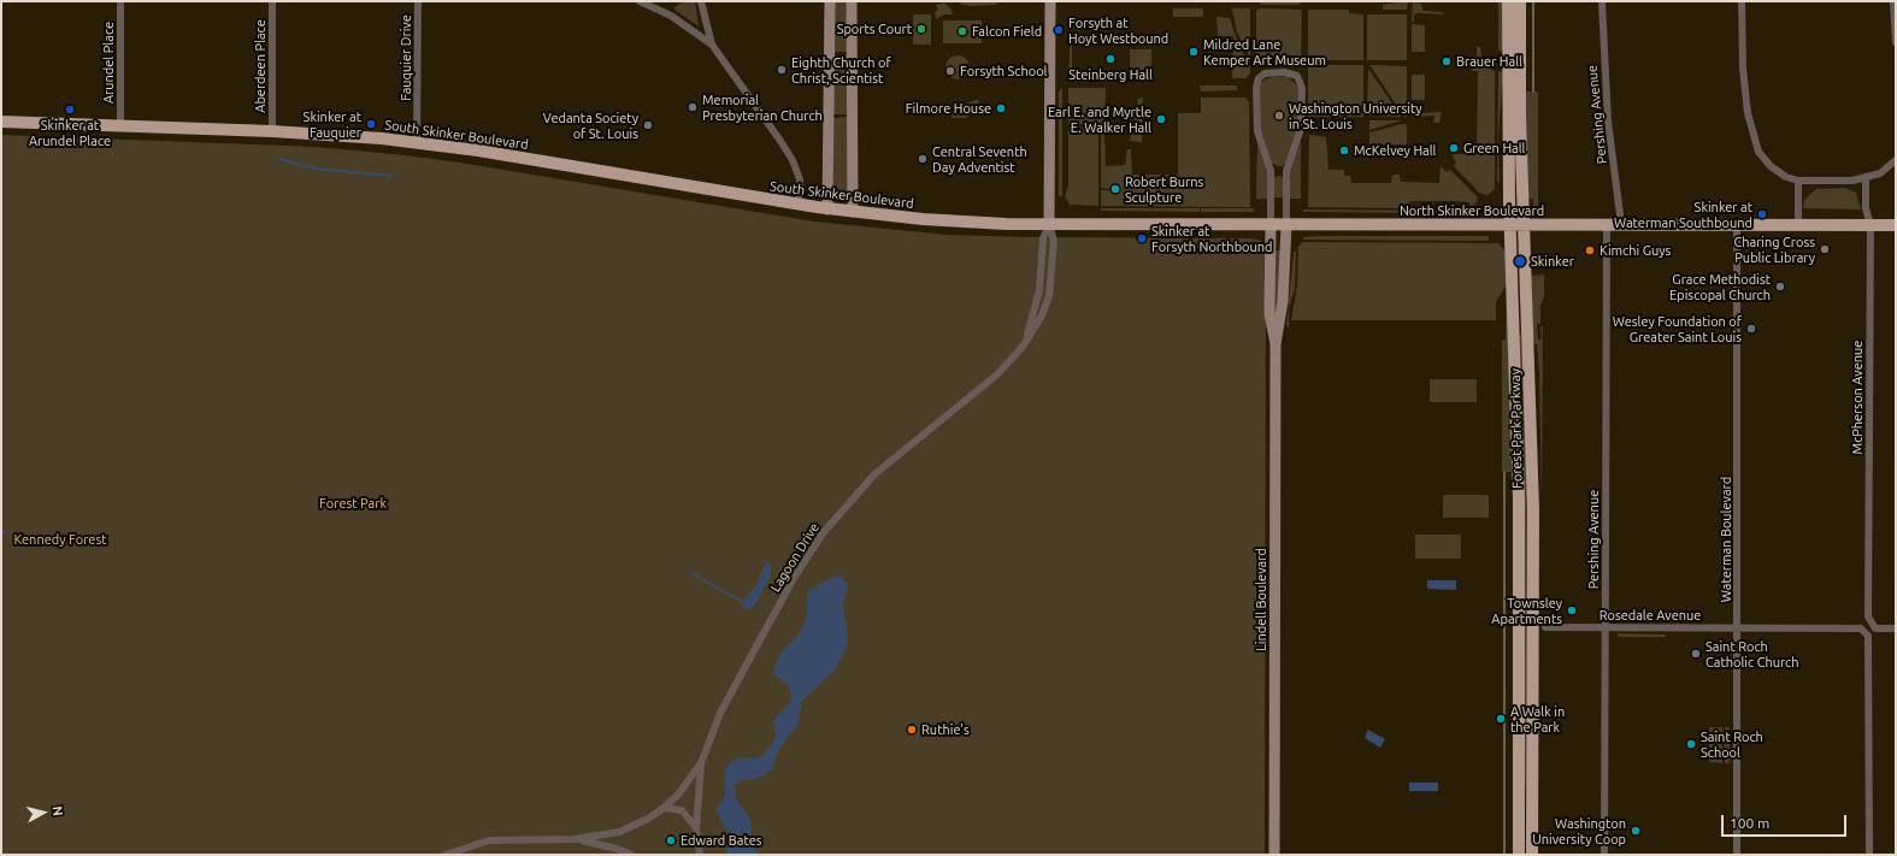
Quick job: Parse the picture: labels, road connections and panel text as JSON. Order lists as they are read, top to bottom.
{
  "streets": {
    "main road": [
      "South Skinker Boulevard",
      "North Skinker Boulevard",
      "Forest Park Parkway",
      "Lindell Boulevard"
    ],
    "street": [
      "Fauquier Drive",
      "Arundel Place",
      "Aberdeen Place",
      "Pershing Avenue",
      "McPherson Avenue",
      "Waterman Boulevard",
      "Lagoon Drive",
      "Rosedale Avenue"
    ]
  },
  "crossings": [
    ["Fauquier Drive", "South Skinker Boulevard"],
    ["Arundel Place", "South Skinker Boulevard"],
    ["Aberdeen Place", "South Skinker Boulevard"],
    ["Pershing Avenue", "North Skinker Boulevard"],
    ["Pershing Avenue", "Rosedale Avenue"],
    ["South Skinker Boulevard", "North Skinker Boulevard"],
    ["South Skinker Boulevard", "Lagoon Drive"],
    ["North Skinker Boulevard", "McPherson Avenue"],
    ["North Skinker Boulevard", "Forest Park Parkway"],
    ["North Skinker Boulevard", "Waterman Boulevard"],
    ["North Skinker Boulevard", "Lagoon Drive"],
    ["North Skinker Boulevard", "Lindell Boulevard"],
    ["Waterman Boulevard", "Rosedale Avenue"]
  ],
  "parks": ["Forest Park", "Kennedy Forest"],
  "places": [
    "Sports Court",
    "Forsyth at Hoyt Westbound",
    "Falcon Field",
    "Mildred Lane Kemper Art Museum",
    "Steinberg Hall",
    "Brauer Hall",
    "Eighth Church of Christ, Scientist",
    "Forsyth School",
    "Memorial Presbyterian Church",
    "Filmore House",
    "Skinker at Arundel Place",
    "Washington University in St. Louis",
    "Earl E. and Myrtle E. Walker Hall",
    "Skinker at Fauquier",
    "Vedanta Society of St. Louis",
    "Green Hall",
    "McKelvey Hall",
    "Central Seventh Day Adventist",
    "Robert Burns Sculpture",
    "Skinker at Waterman Southbound",
    "Skinker at Forsyth Northbound",
    "Charing Cross Public Library",
    "Kimchi Guys",
    "Skinker",
    "Grace Methodist Episcopal Church",
    "Wesley Foundation of Greater Saint Louis",
    "Townsley Apartments",
    "Saint Roch Catholic Church",
    "A Walk in the Park",
    "Ruthie's",
    "Saint Roch School",
    "Washington University Coop",
    "Edward Bates"
  ],
  "scale_bar": "100 m",
  "north": "right"
}
